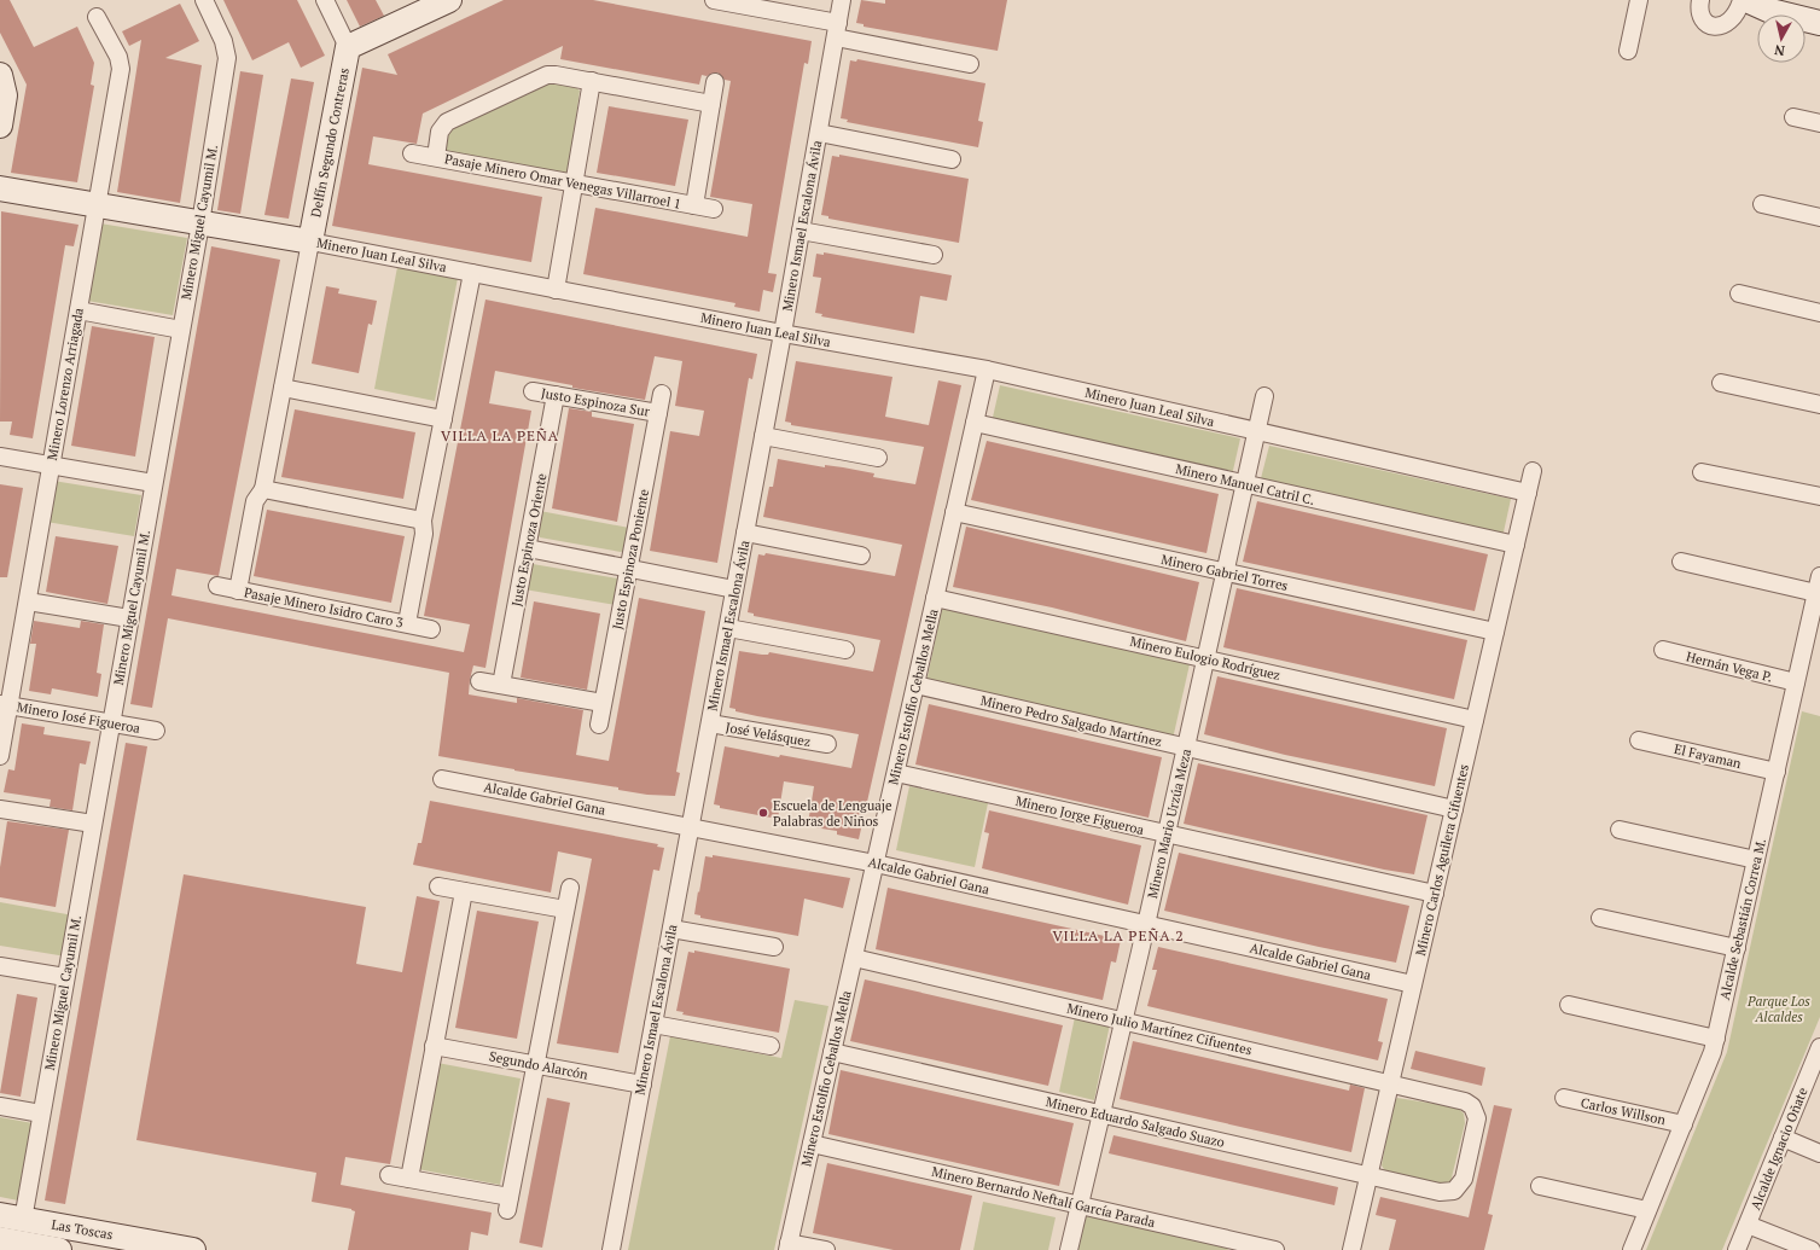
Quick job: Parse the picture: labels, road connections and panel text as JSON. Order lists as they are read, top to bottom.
{
  "streets": {
    "street": [
      "Delfín Segundo Contreras",
      "Pasaje Minero Omar Venegas Villarroel 1",
      "Minero Miguel Cayumil M.",
      "Minero Ismael Escalona Ávila",
      "Minero Juan Leal Silva",
      "Minero Lorenzo Arriagada",
      "Justo Espinoza Sur",
      "Minero Manuel Catril C.",
      "Justo Espinoza Oriente",
      "Justo Espinoza Poniente",
      "Minero Gabriel Torres",
      "Pasaje Minero Isidro Caro 3",
      "Minero Eulogio Rodríguez",
      "Hernán Vega P.",
      "Minero Estolfio Ceballos Mella",
      "Minero José Figueroa",
      "Minero Pedro Salgado Martínez",
      "José Velásquez",
      "El Fayaman",
      "Alcalde Gabriel Gana",
      "Minero Jorge Figueroa",
      "Minero Mario Urzúa Meza",
      "Minero Carlos Aguilera Cifuentes",
      "Alcalde Sebastián Correa M.",
      "Minero Julio Martínez Cifuentes",
      "Segundo Alarcón",
      "Carlos Willson",
      "Minero Eduardo Salgado Suazo",
      "Alcalde Ignacio Oñate",
      "Minero Bernardo Neftalí García Parada",
      "Las Toscas"
    ]
  },
  "crossings": [
    ["Delfín Segundo Contreras", "Minero Juan Leal Silva"],
    ["Delfín Segundo Contreras", "Pasaje Minero Isidro Caro 3"],
    ["Minero Miguel Cayumil M.", "Minero Juan Leal Silva"],
    ["Minero Miguel Cayumil M.", "Minero José Figueroa"],
    ["Minero Miguel Cayumil M.", "Las Toscas"],
    ["Minero Ismael Escalona Ávila", "Minero Juan Leal Silva"],
    ["Minero Ismael Escalona Ávila", "José Velásquez"],
    ["Minero Ismael Escalona Ávila", "Alcalde Gabriel Gana"],
    ["Minero Ismael Escalona Ávila", "Segundo Alarcón"],
    ["Minero Juan Leal Silva", "Minero Lorenzo Arriagada"],
    ["Minero Juan Leal Silva", "Minero Estolfio Ceballos Mella"],
    ["Minero Juan Leal Silva", "Minero Mario Urzúa Meza"],
    ["Minero Juan Leal Silva", "Minero Carlos Aguilera Cifuentes"],
    ["Minero Lorenzo Arriagada", "Minero José Figueroa"],
    ["Justo Espinoza Sur", "Justo Espinoza Oriente"],
    ["Justo Espinoza Sur", "Justo Espinoza Poniente"],
    ["Minero Manuel Catril C.", "Minero Estolfio Ceballos Mella"],
    ["Minero Manuel Catril C.", "Minero Mario Urzúa Meza"],
    ["Minero Manuel Catril C.", "Minero Carlos Aguilera Cifuentes"],
    ["Minero Gabriel Torres", "Minero Estolfio Ceballos Mella"],
    ["Minero Gabriel Torres", "Minero Mario Urzúa Meza"],
    ["Minero Gabriel Torres", "Minero Carlos Aguilera Cifuentes"],
    ["Minero Eulogio Rodríguez", "Minero Estolfio Ceballos Mella"],
    ["Minero Eulogio Rodríguez", "Minero Mario Urzúa Meza"],
    ["Minero Eulogio Rodríguez", "Minero Carlos Aguilera Cifuentes"],
    ["Hernán Vega P.", "Alcalde Sebastián Correa M."],
    ["Minero Estolfio Ceballos Mella", "Minero Pedro Salgado Martínez"],
    ["Minero Estolfio Ceballos Mella", "Alcalde Gabriel Gana"],
    ["Minero Estolfio Ceballos Mella", "Minero Jorge Figueroa"],
    ["Minero Estolfio Ceballos Mella", "Minero Julio Martínez Cifuentes"],
    ["Minero Estolfio Ceballos Mella", "Minero Eduardo Salgado Suazo"],
    ["Minero Estolfio Ceballos Mella", "Minero Bernardo Neftalí García Parada"],
    ["Minero Pedro Salgado Martínez", "Minero Mario Urzúa Meza"],
    ["Minero Pedro Salgado Martínez", "Minero Carlos Aguilera Cifuentes"],
    ["El Fayaman", "Alcalde Sebastián Correa M."],
    ["Alcalde Gabriel Gana", "Minero Mario Urzúa Meza"],
    ["Alcalde Gabriel Gana", "Minero Carlos Aguilera Cifuentes"],
    ["Minero Jorge Figueroa", "Minero Mario Urzúa Meza"],
    ["Minero Jorge Figueroa", "Minero Carlos Aguilera Cifuentes"],
    ["Minero Mario Urzúa Meza", "Minero Julio Martínez Cifuentes"],
    ["Minero Mario Urzúa Meza", "Minero Eduardo Salgado Suazo"],
    ["Minero Mario Urzúa Meza", "Minero Bernardo Neftalí García Parada"],
    ["Minero Carlos Aguilera Cifuentes", "Minero Julio Martínez Cifuentes"],
    ["Minero Carlos Aguilera Cifuentes", "Minero Eduardo Salgado Suazo"],
    ["Alcalde Sebastián Correa M.", "Carlos Willson"],
    ["Minero Julio Martínez Cifuentes", "Minero Eduardo Salgado Suazo"]
  ],
  "districts": ["VILLA LA PEÑA", "VILLA LA PEÑA 2"],
  "parks": ["Parque Los Alcaldes"],
  "places": ["Escuela de Lenguaje Palabras de Niños"],
  "north": "bottom"
}
